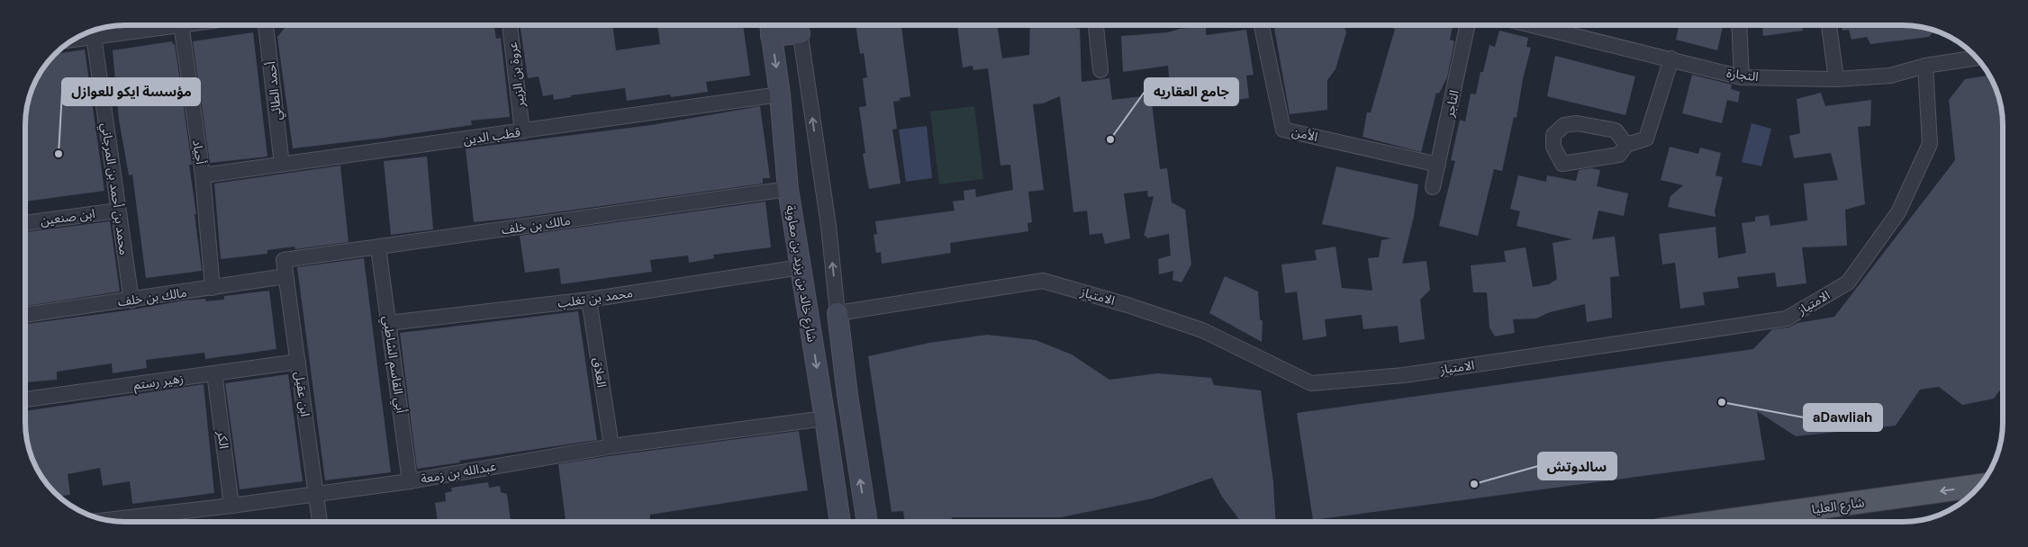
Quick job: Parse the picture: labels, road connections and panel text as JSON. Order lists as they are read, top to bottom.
{
  "streets": {
    "main road": ["شارع خالد بن يزيد بن معاوية", "شارع العليا"],
    "street": [
      "عروة بن الزبير",
      "التجارة",
      "أحمد الطائي",
      "التاجر",
      "الأمن",
      "قطب الدين",
      "أجياد",
      "محمد بن أحمد بن المرجاني",
      "ابن صنعين",
      "مالك بن خلف",
      "الامتياز",
      "محمد بن تغلب",
      "أبي القاسم الشاطبي",
      "العلاق",
      "زهير رستم",
      "ابن عقيل",
      "الكر",
      "عبدالله بن زمعة"
    ]
  },
  "crossings": [
    ["عروة بن الزبير", "قطب الدين"],
    ["التجارة", "الامتياز"],
    ["أحمد الطائي", "قطب الدين"],
    ["التاجر", "الأمن"],
    ["قطب الدين", "أجياد"],
    ["قطب الدين", "شارع خالد بن يزيد بن معاوية"],
    ["أجياد", "مالك بن خلف"],
    ["محمد بن أحمد بن المرجاني", "ابن صنعين"],
    ["محمد بن أحمد بن المرجاني", "مالك بن خلف"],
    ["مالك بن خلف", "شارع خالد بن يزيد بن معاوية"],
    ["مالك بن خلف", "أبي القاسم الشاطبي"],
    ["مالك بن خلف", "ابن عقيل"],
    ["شارع خالد بن يزيد بن معاوية", "محمد بن تغلب"],
    ["شارع خالد بن يزيد بن معاوية", "عبدالله بن زمعة"],
    ["محمد بن تغلب", "أبي القاسم الشاطبي"],
    ["محمد بن تغلب", "العلاق"],
    ["أبي القاسم الشاطبي", "عبدالله بن زمعة"],
    ["العلاق", "عبدالله بن زمعة"],
    ["زهير رستم", "ابن عقيل"],
    ["زهير رستم", "الكر"],
    ["ابن عقيل", "عبدالله بن زمعة"],
    ["الكر", "عبدالله بن زمعة"]
  ],
  "one_way": ["شارع العليا"],
  "places": [
    "جامع العقاريه",
    "مؤسسة ايكو للعوازل",
    "aDawliah",
    "سالدوتش"
  ]
}
